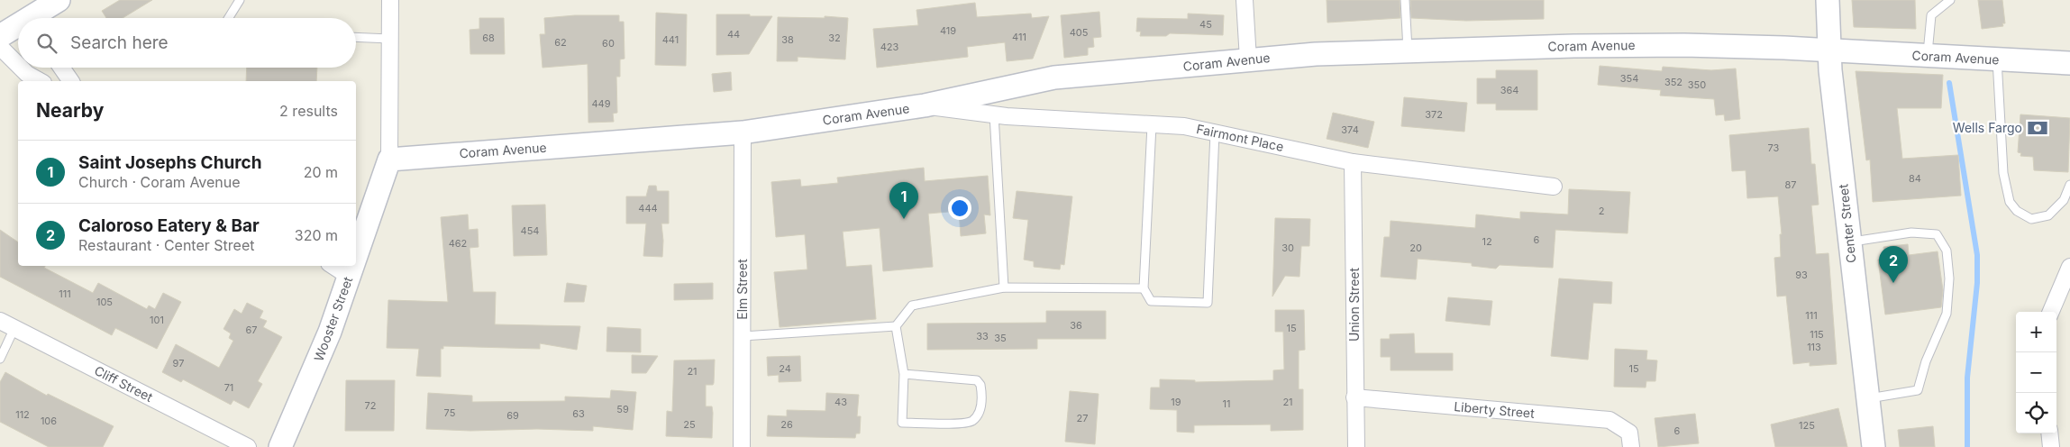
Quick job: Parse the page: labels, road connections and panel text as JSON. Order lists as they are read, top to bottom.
{
  "streets": {
    "main road": ["Coram Avenue", "Center Street", "Wooster Street"],
    "street": [
      "Fairmont Place",
      "Elm Street",
      "Union Street",
      "Cliff Street",
      "Liberty Street"
    ]
  },
  "crossings": [
    ["Coram Avenue", "Fairmont Place"],
    ["Coram Avenue", "Center Street"],
    ["Coram Avenue", "Elm Street"],
    ["Coram Avenue", "Wooster Street"],
    ["Fairmont Place", "Union Street"],
    ["Union Street", "Liberty Street"]
  ],
  "places": {
    "bank": ["Wells Fargo"]
  },
  "house_numbers": [
    "45",
    "419",
    "405",
    "44",
    "411",
    "68",
    "32",
    "441",
    "38",
    "62",
    "60",
    "423",
    "354",
    "352",
    "350",
    "364",
    "449",
    "372",
    "374",
    "73",
    "84",
    "87",
    "444",
    "2",
    "454",
    "6",
    "12",
    "462",
    "30",
    "20",
    "93",
    "111",
    "105",
    "111",
    "101",
    "36",
    "15",
    "67",
    "115",
    "33",
    "35",
    "113",
    "97",
    "24",
    "15",
    "21",
    "71",
    "43",
    "19",
    "21",
    "11",
    "72",
    "59",
    "75",
    "63",
    "112",
    "69",
    "27",
    "106",
    "25",
    "26",
    "125",
    "6"
  ],
  "page": {
    "search": "Search here",
    "heading": ["Nearby", "2 results"],
    "list": [
      {
        "mark": "1",
        "name": "Saint Josephs Church",
        "note": "Church · Coram Avenue",
        "value": "20 m"
      },
      {
        "mark": "2",
        "name": "Caloroso Eatery & Bar",
        "note": "Restaurant · Center Street",
        "value": "320 m"
      }
    ],
    "pins": ["1", "2"],
    "map_buttons": ["+", "−"]
  }
}
